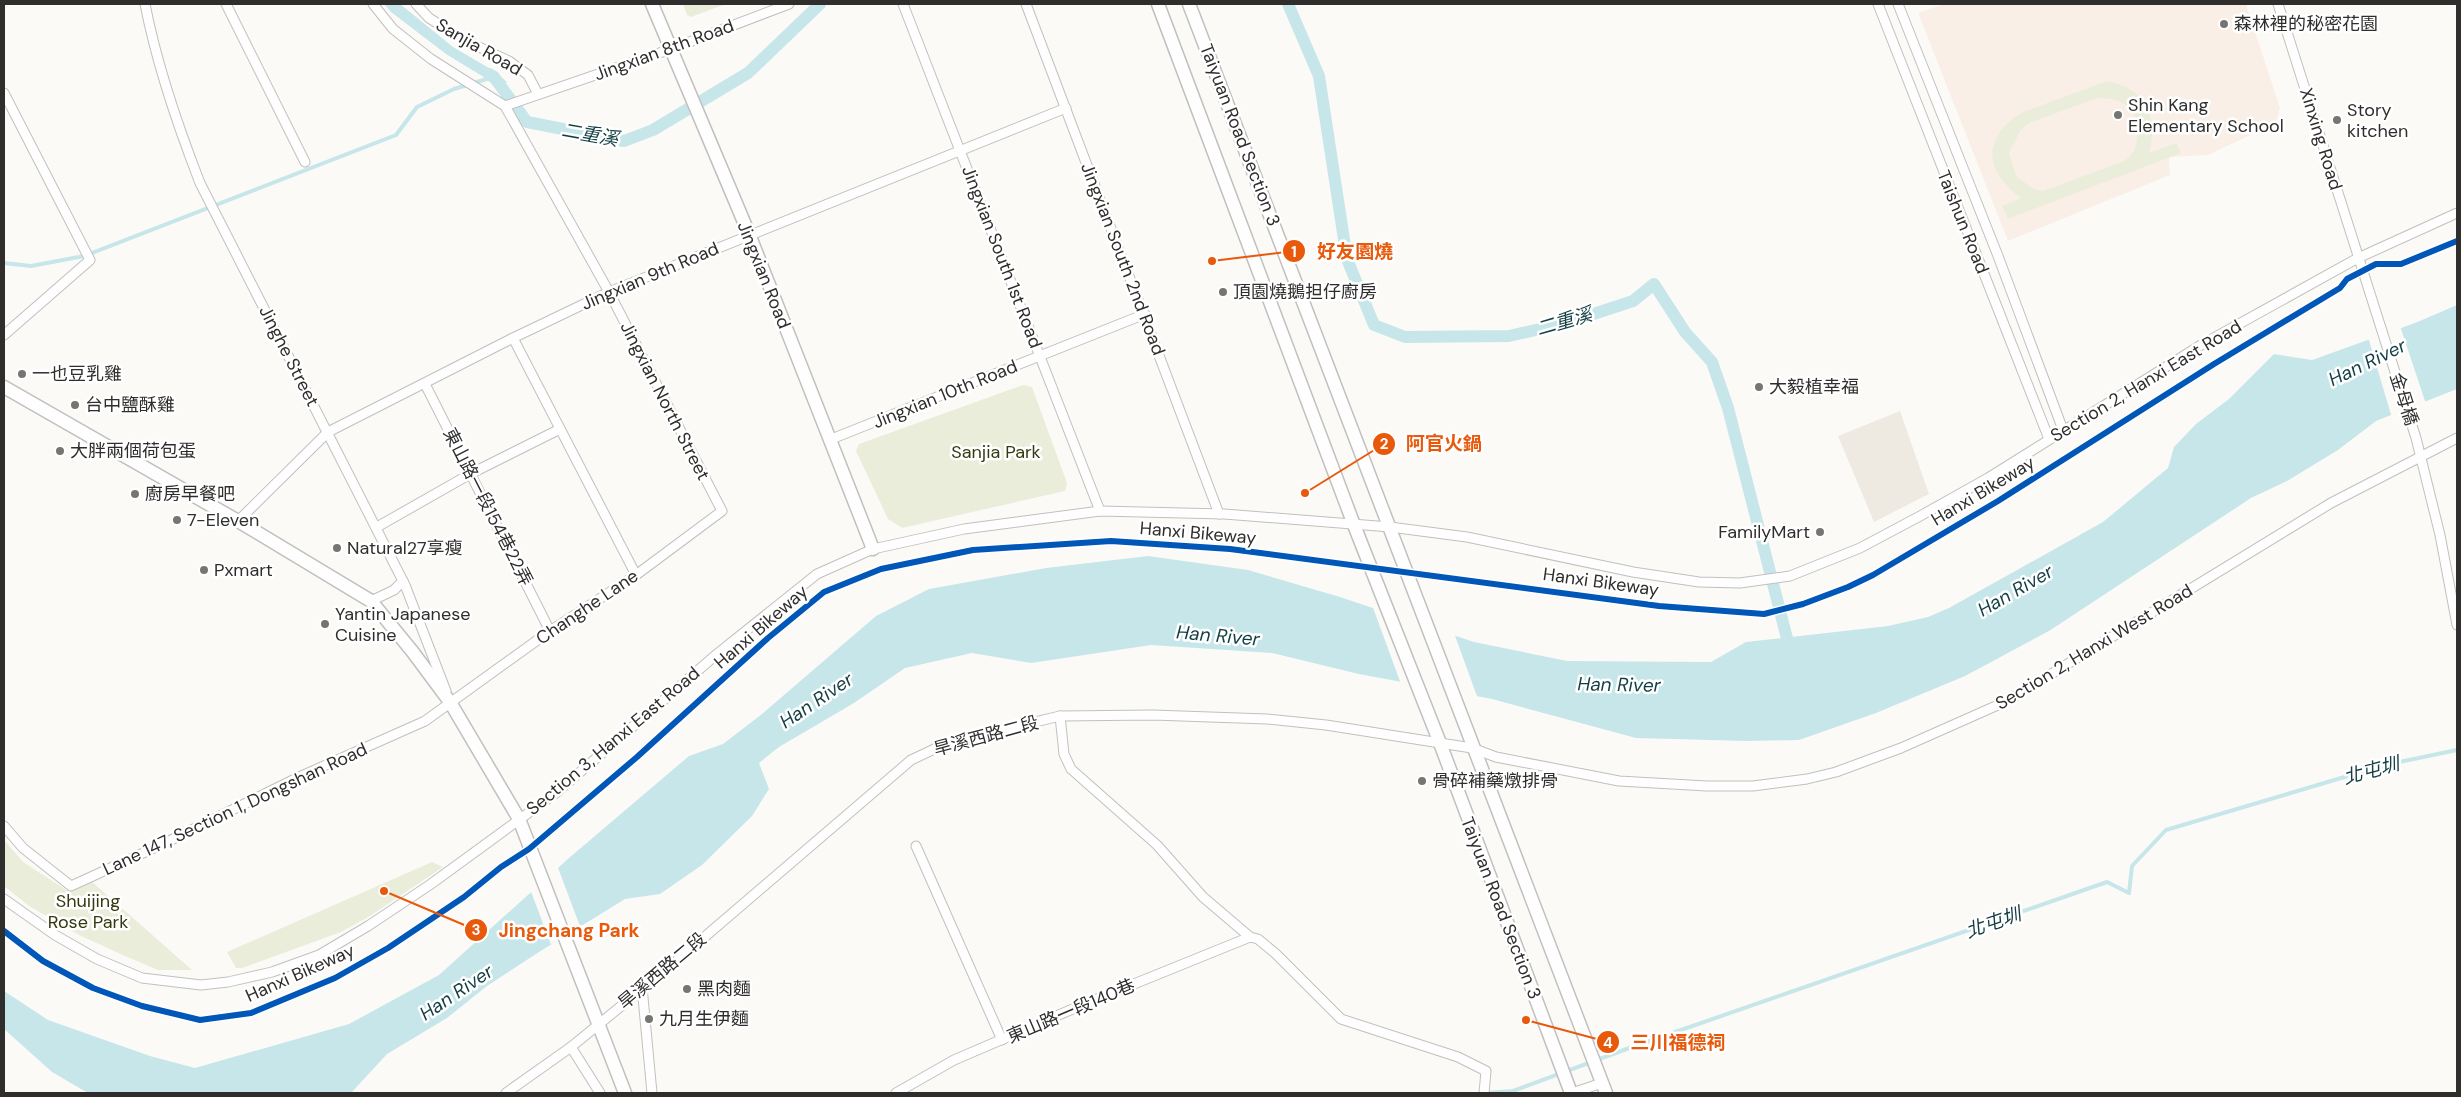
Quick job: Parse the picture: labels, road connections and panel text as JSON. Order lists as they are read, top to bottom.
{
  "streets": {
    "main road": ["Taiyuan Road Section 3", "Jingxian Road"],
    "street": [
      "Sanjia Road",
      "Jingxian 8th Road",
      "Xinxing Road",
      "Taishun Road",
      "Jingxian South 1st Road",
      "Jingxian South 2nd Road",
      "Jingxian 9th Road",
      "Jinghe Street",
      "Section 2, Hanxi East Road",
      "Jingxian 10th Road",
      "金母橋",
      "Jingxian North Street",
      "東山路一段154巷22弄",
      "Changhe Lane",
      "Section 2, Hanxi West Road",
      "旱溪西路二段",
      "Section 3, Hanxi East Road",
      "Lane 147, Section 1, Dongshan Road",
      "東山路一段140巷"
    ],
    "cycle path": ["Hanxi Bikeway"]
  },
  "crossings": [
    ["Sanjia Road", "Jingxian 8th Road"],
    ["Jingxian 8th Road", "Jingxian Road"],
    ["Jingxian 8th Road", "Jingxian North Street"],
    ["Taiyuan Road Section 3", "Section 2, Hanxi East Road"],
    ["Taiyuan Road Section 3", "Section 2, Hanxi West Road"],
    ["Taiyuan Road Section 3", "旱溪西路二段"],
    ["Taiyuan Road Section 3", "Section 3, Hanxi East Road"],
    ["Xinxing Road", "Section 2, Hanxi East Road"],
    ["Xinxing Road", "金母橋"],
    ["Taishun Road", "Section 2, Hanxi East Road"],
    ["Jingxian South 1st Road", "Jingxian 9th Road"],
    ["Jingxian South 1st Road", "Jingxian 10th Road"],
    ["Jingxian South 1st Road", "Section 3, Hanxi East Road"],
    ["Jingxian South 2nd Road", "Jingxian 9th Road"],
    ["Jingxian South 2nd Road", "Jingxian 10th Road"],
    ["Jingxian South 2nd Road", "Section 3, Hanxi East Road"],
    ["Jingxian Road", "Jingxian 9th Road"],
    ["Jingxian Road", "Jingxian 10th Road"],
    ["Jingxian Road", "Section 3, Hanxi East Road"],
    ["Jingxian 9th Road", "Jinghe Street"],
    ["Jingxian 9th Road", "Jingxian North Street"],
    ["Jingxian 9th Road", "東山路一段154巷22弄"],
    ["Jinghe Street", "Changhe Lane"],
    ["Jinghe Street", "Lane 147, Section 1, Dongshan Road"],
    ["Section 2, Hanxi East Road", "Section 3, Hanxi East Road"],
    ["金母橋", "Section 2, Hanxi West Road"],
    ["Jingxian North Street", "Changhe Lane"],
    ["東山路一段154巷22弄", "Changhe Lane"],
    ["Changhe Lane", "Lane 147, Section 1, Dongshan Road"],
    ["Section 2, Hanxi West Road", "旱溪西路二段"]
  ],
  "water": ["二重溪", "Han River", "北屯圳"],
  "parks": ["Sanjia Park", "Shuijing Rose Park"],
  "places": [
    "森林裡的秘密花園",
    "Shin Kang Elementary School",
    "Story kitchen",
    "好友園燒",
    "頂園燒鵝担仔廚房",
    "一也豆乳雞",
    "大毅植幸福",
    "台中鹽酥雞",
    "大胖兩個荷包蛋",
    "阿官火鍋",
    "廚房早餐吧",
    "7-Eleven",
    "FamilyMart",
    "Natural27享瘦",
    "Pxmart",
    "Yantin Japanese Cuisine",
    "骨碎補藥燉排骨",
    "Jingchang Park",
    "黑肉麵",
    "九月生伊麵",
    "三川福德祠"
  ]
}
